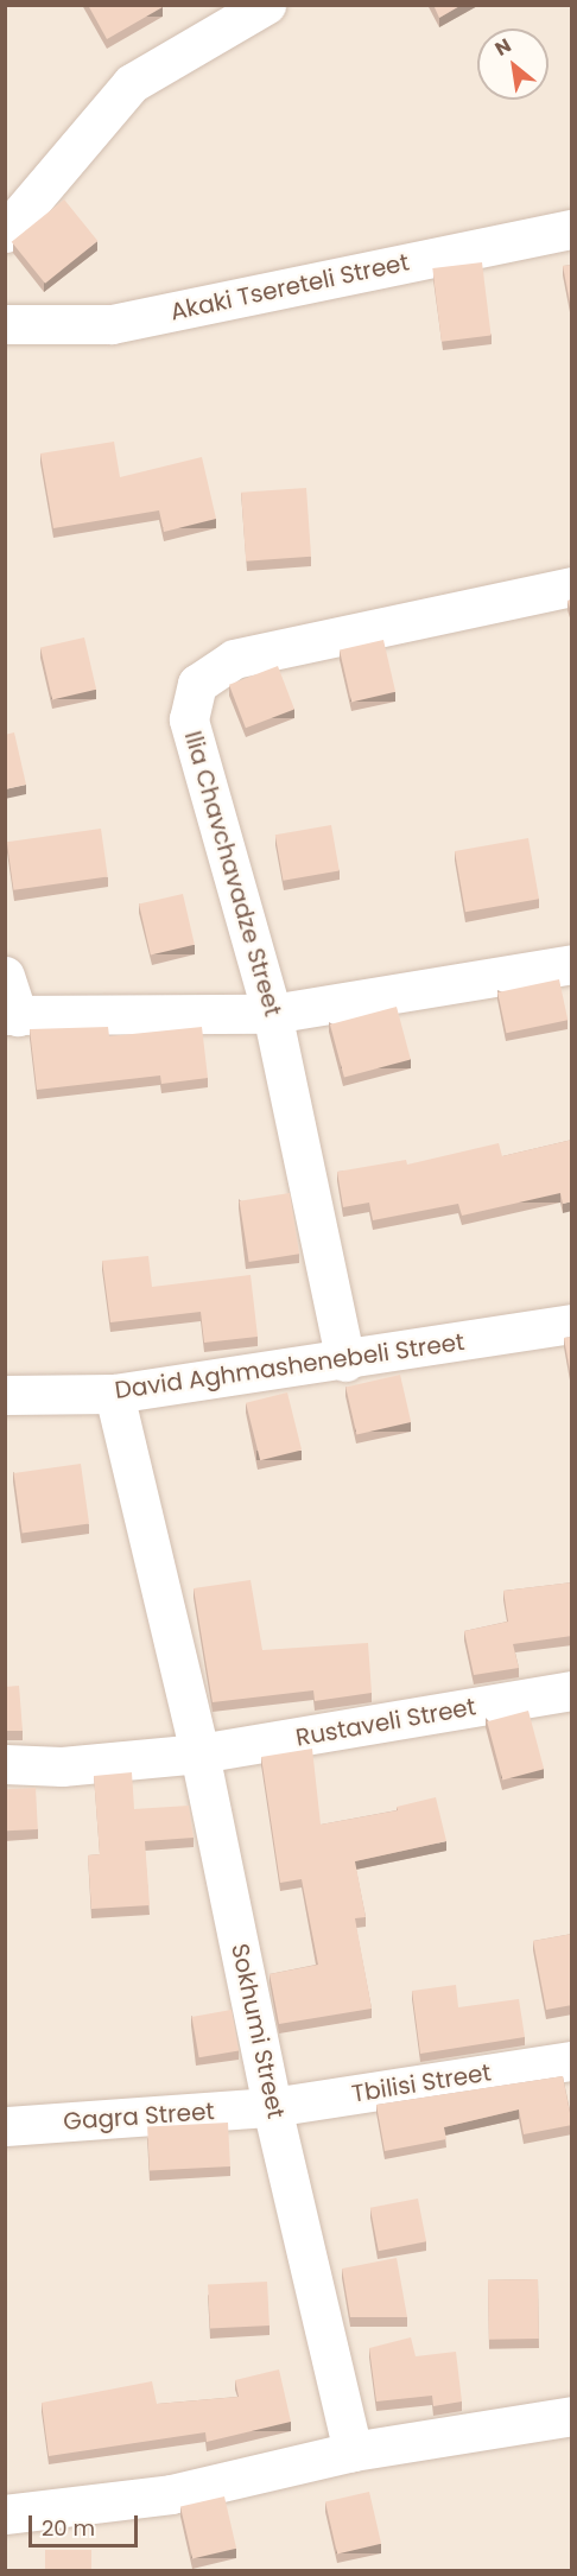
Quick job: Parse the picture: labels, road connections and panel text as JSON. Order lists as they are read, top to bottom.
{
  "streets": {
    "street": [
      "Akaki Tsereteli Street",
      "Ilia Chavchavadze Street",
      "David Aghmashenebeli Street",
      "Rustaveli Street",
      "Sokhumi Street",
      "Tbilisi Street",
      "Gagra Street"
    ]
  },
  "crossings": [
    ["Ilia Chavchavadze Street", "David Aghmashenebeli Street"],
    ["David Aghmashenebeli Street", "Sokhumi Street"],
    ["Rustaveli Street", "Sokhumi Street"],
    ["Sokhumi Street", "Tbilisi Street"],
    ["Sokhumi Street", "Gagra Street"],
    ["Tbilisi Street", "Gagra Street"]
  ],
  "scale_bar": "20 m",
  "north": "top left"
}
